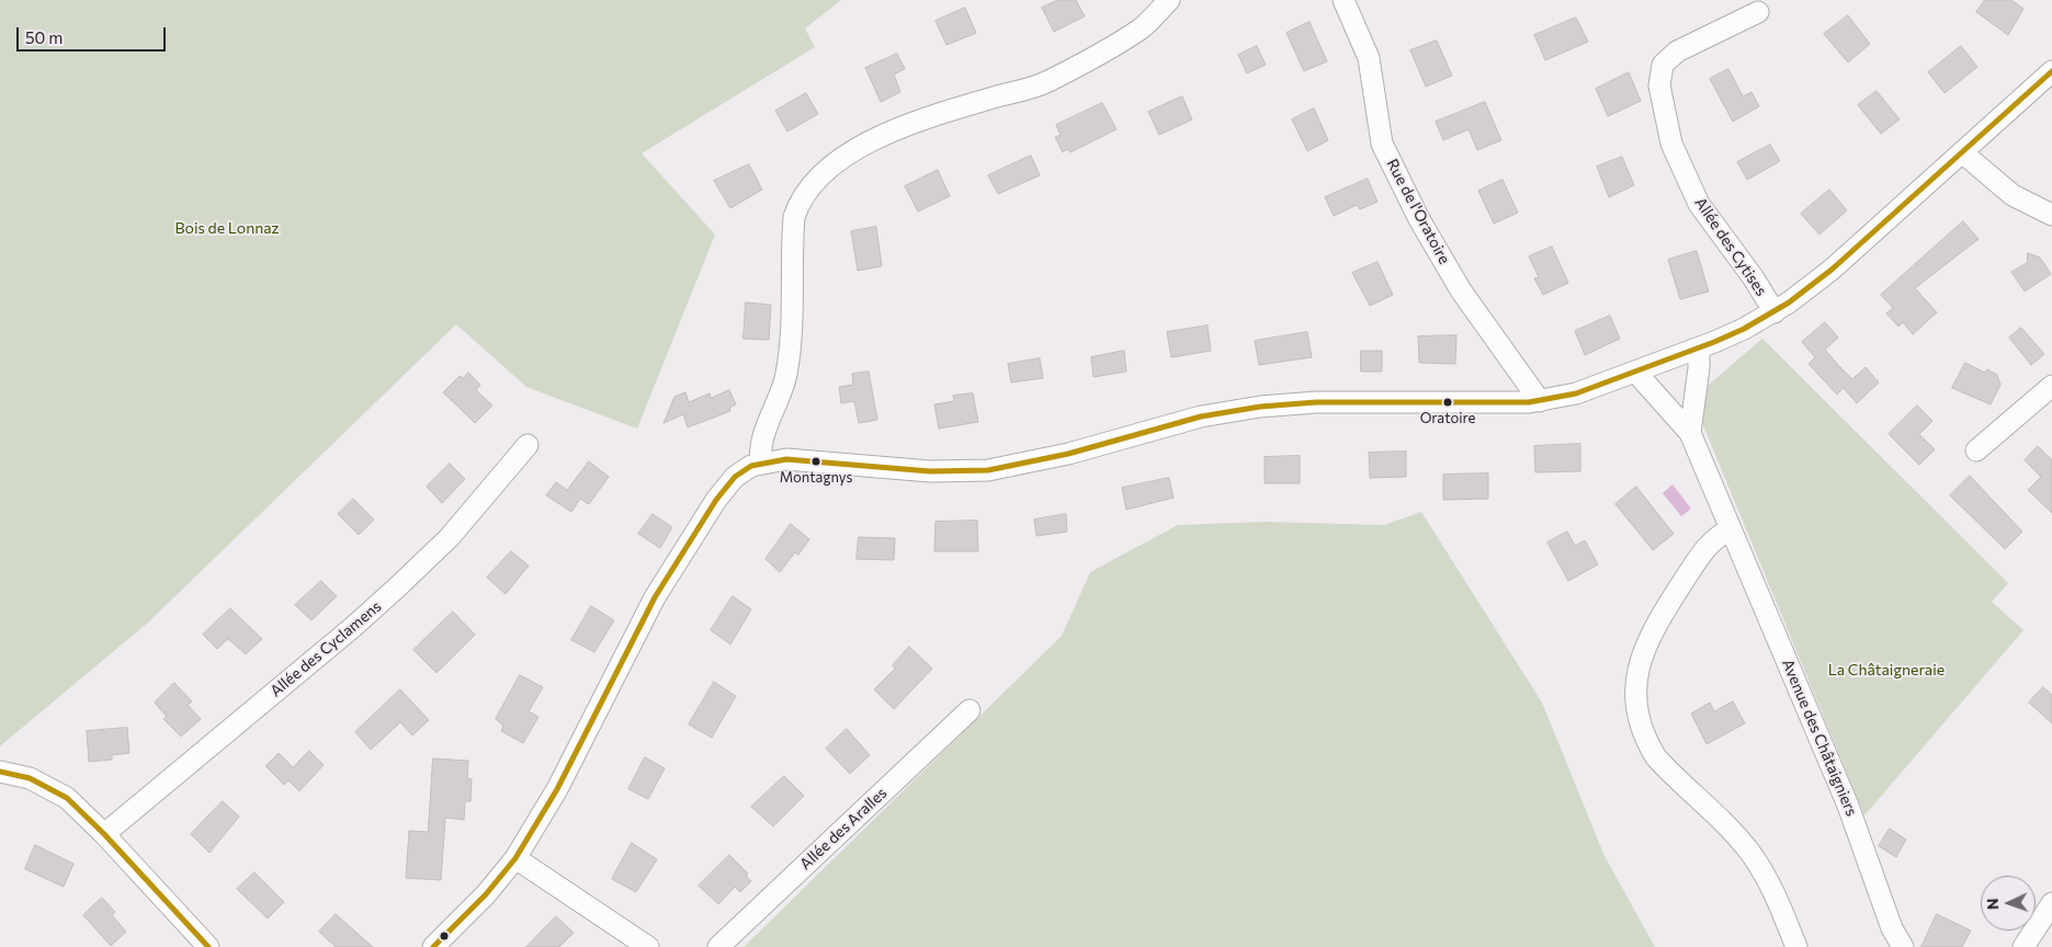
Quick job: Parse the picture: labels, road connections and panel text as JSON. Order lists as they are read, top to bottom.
{
  "streets": {
    "street": [
      "Rue de l'Oratoire",
      "Allée des Cytises",
      "Allée des Cyclamens",
      "Avenue des Châtaigniers",
      "Allée des Aralles"
    ]
  },
  "parks": ["Bois de Lonnaz", "La Châtaigneraie"],
  "places": ["Oratoire", "Montagnys"],
  "lines": ["transit line N"],
  "scale_bar": "50 m",
  "north": "left"
}
